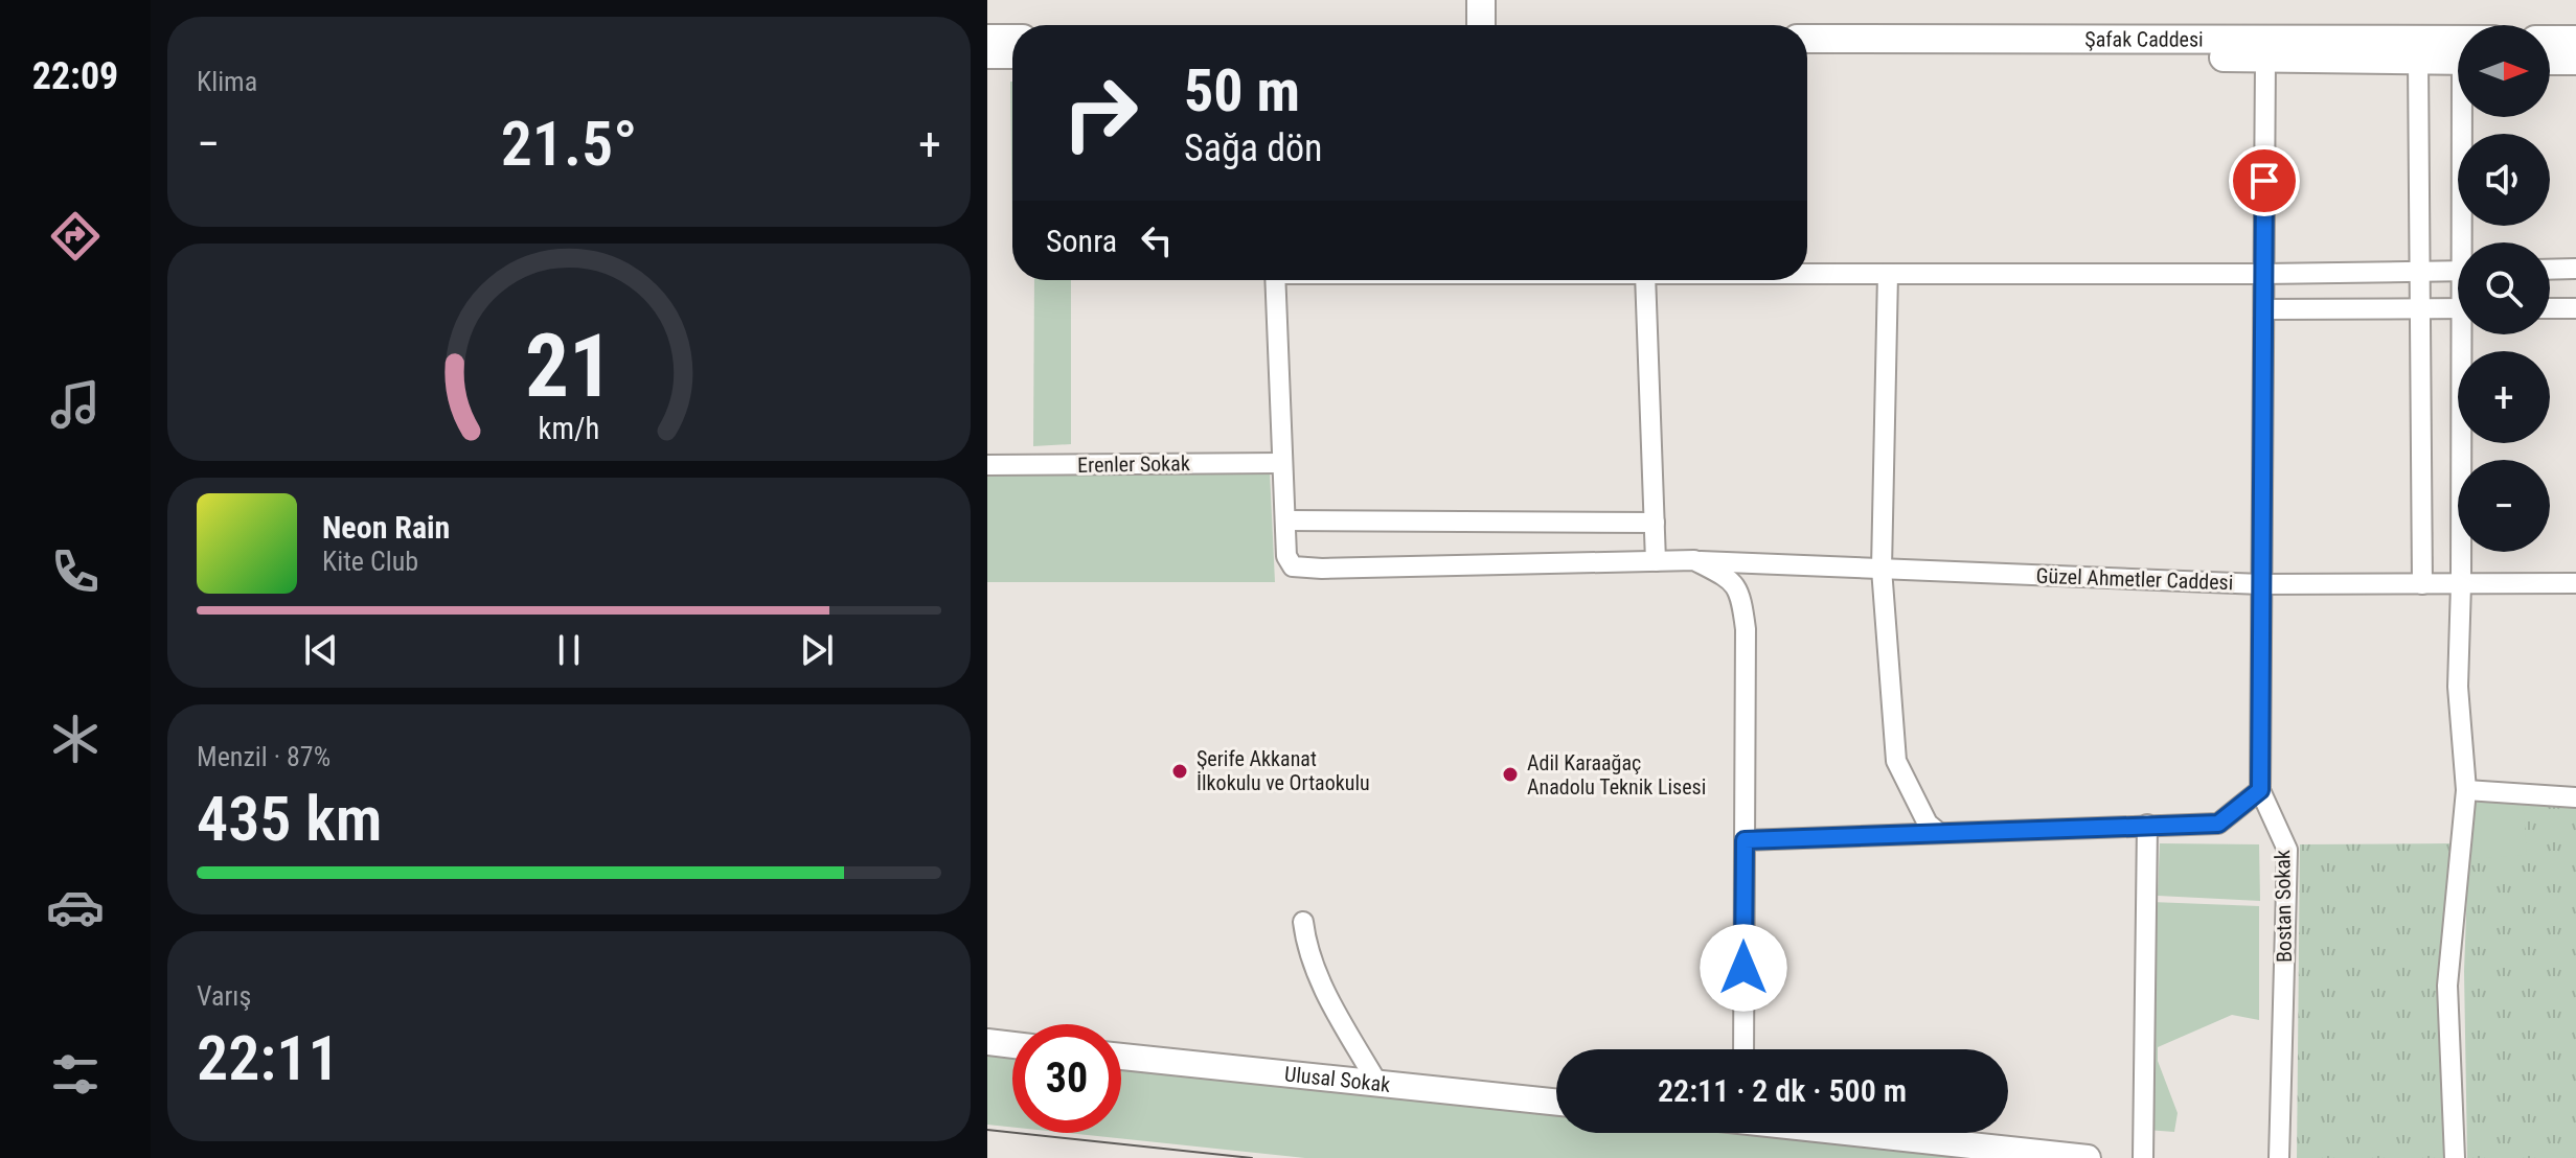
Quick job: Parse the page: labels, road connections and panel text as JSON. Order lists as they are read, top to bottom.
{
  "streets": {
    "main road": ["Şafak Caddesi"],
    "street": [
      "Erenler Sokak",
      "Güzel Ahmetler Caddesi",
      "Bostan Sokak",
      "Ulusal Sokak"
    ]
  },
  "crossings": [
    ["Güzel Ahmetler Caddesi", "Bostan Sokak"]
  ],
  "places": ["Şerife Akkanat İlkokulu ve Ortaokulu", "Adil Karaağaç Anadolu Teknik Lisesi"],
  "north": "right",
  "page": {
    "tabs": "22:09",
    "tile": [
      "Klima",
      ["Menzil · 87%", "435 km"],
      ["Varış", "22:11"]
    ],
    "map_buttons": ["+", "−"],
    "turn": ["50 m", "Sağa dön"],
    "heat": ["−", "21.5°", "+"],
    "then": "Sonra",
    "song": ["Neon Rain", "Kite Club"],
    "limit": "30",
    "trip": "22:11 · 2 dk · 500 m",
    "gauge": ["21", "km/h"]
  }
}
